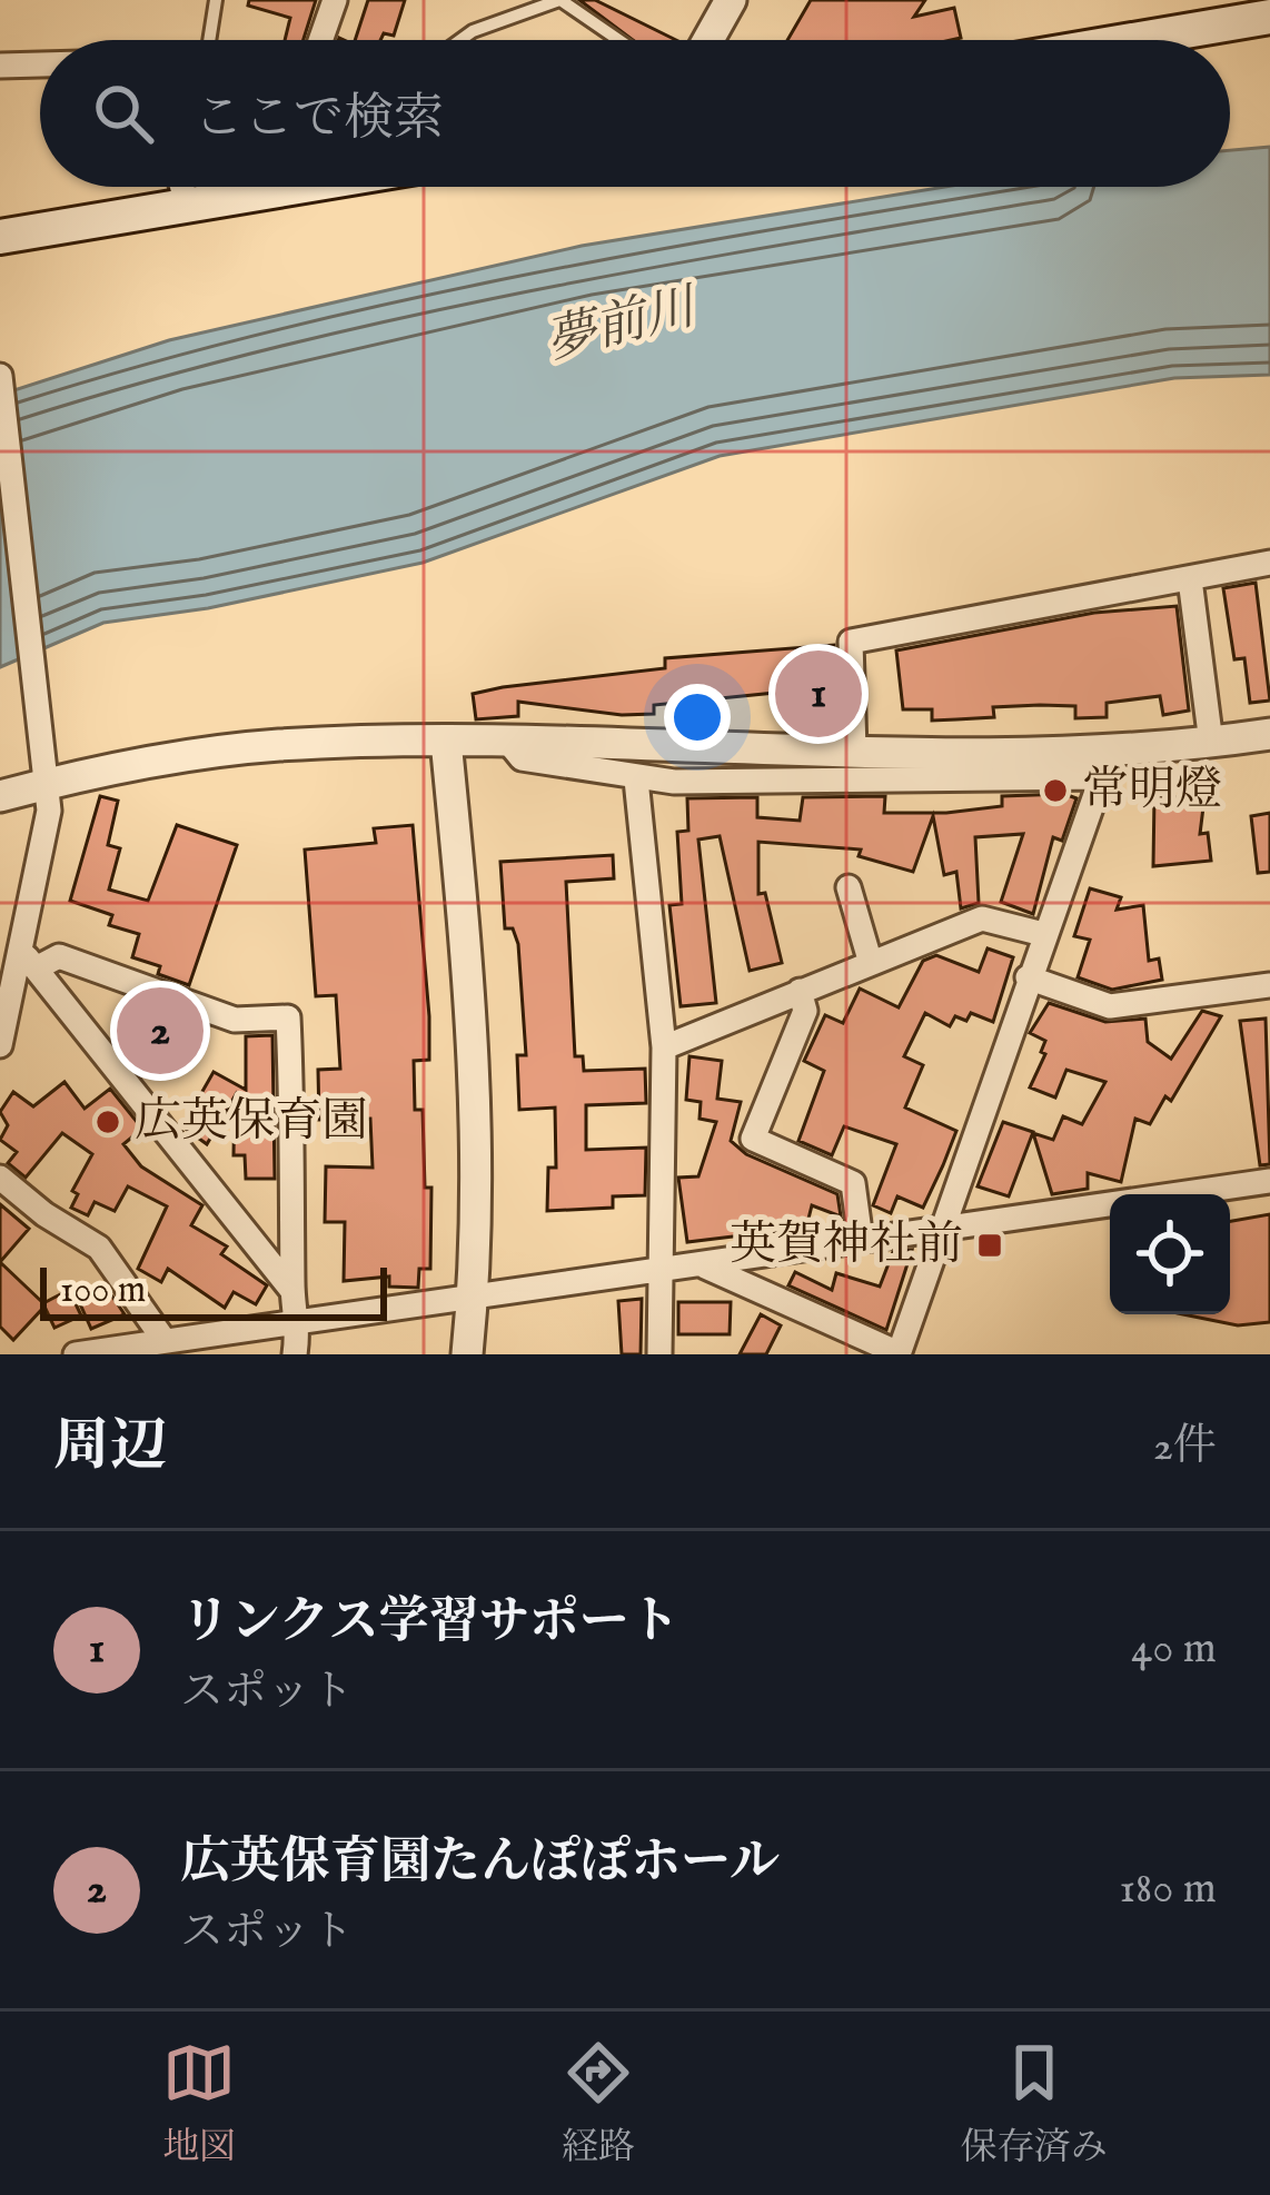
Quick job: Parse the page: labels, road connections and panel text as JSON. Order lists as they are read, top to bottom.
{
  "water": ["夢前川"],
  "places": {
    "other": ["常明燈", "広英保育園"],
    "transit": ["英賀神社前"]
  },
  "scale_bar": "100 m",
  "page": {
    "search": "ここで検索",
    "pins": ["1", "2"],
    "scale": "100 m",
    "heading": ["周辺", "2件"],
    "list": [
      {
        "mark": "1",
        "name": "リンクス学習サポート",
        "note": "スポット",
        "value": "40 m"
      },
      {
        "mark": "2",
        "name": "広英保育園たんぽぽホール",
        "note": "スポット",
        "value": "180 m"
      }
    ],
    "nav": ["地図", "経路", "保存済み"]
  }
}
